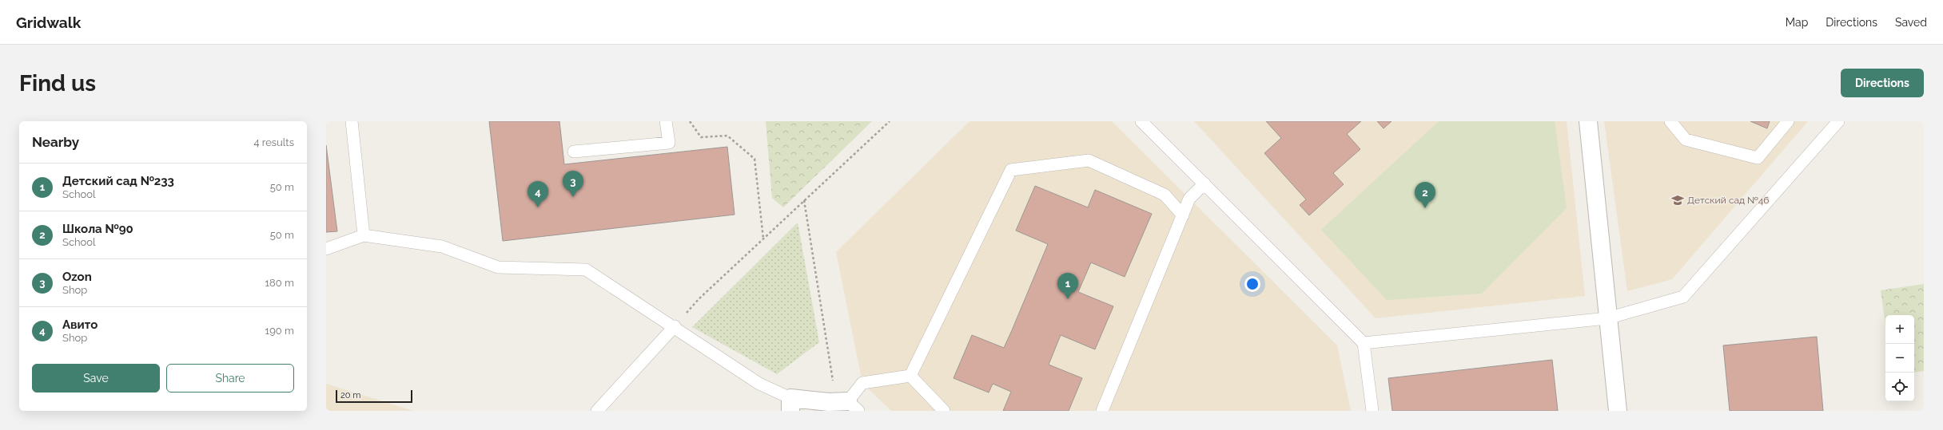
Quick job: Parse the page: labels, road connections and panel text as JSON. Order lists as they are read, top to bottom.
{
  "places": {
    "school or university": ["Детский сад №46"]
  },
  "scale_bar": "20 m",
  "page": {
    "header": "Gridwalk",
    "nav": ["Map", "Directions", "Saved"],
    "buttons": [
      "Directions",
      ["Save", "Share"]
    ],
    "title": "Find us",
    "heading": ["Nearby", "4 results"],
    "list": [
      {
        "mark": "1",
        "name": "Детский сад №233",
        "note": "School",
        "value": "50 m"
      },
      {
        "mark": "2",
        "name": "Школа №90",
        "note": "School",
        "value": "50 m"
      },
      {
        "mark": "3",
        "name": "Ozon",
        "note": "Shop",
        "value": "180 m"
      },
      {
        "mark": "4",
        "name": "Авито",
        "note": "Shop",
        "value": "190 m"
      }
    ],
    "pins": [
      "3",
      "4",
      "2",
      "1"
    ],
    "map_buttons": ["+", "−"],
    "scale": "20 m"
  }
}
